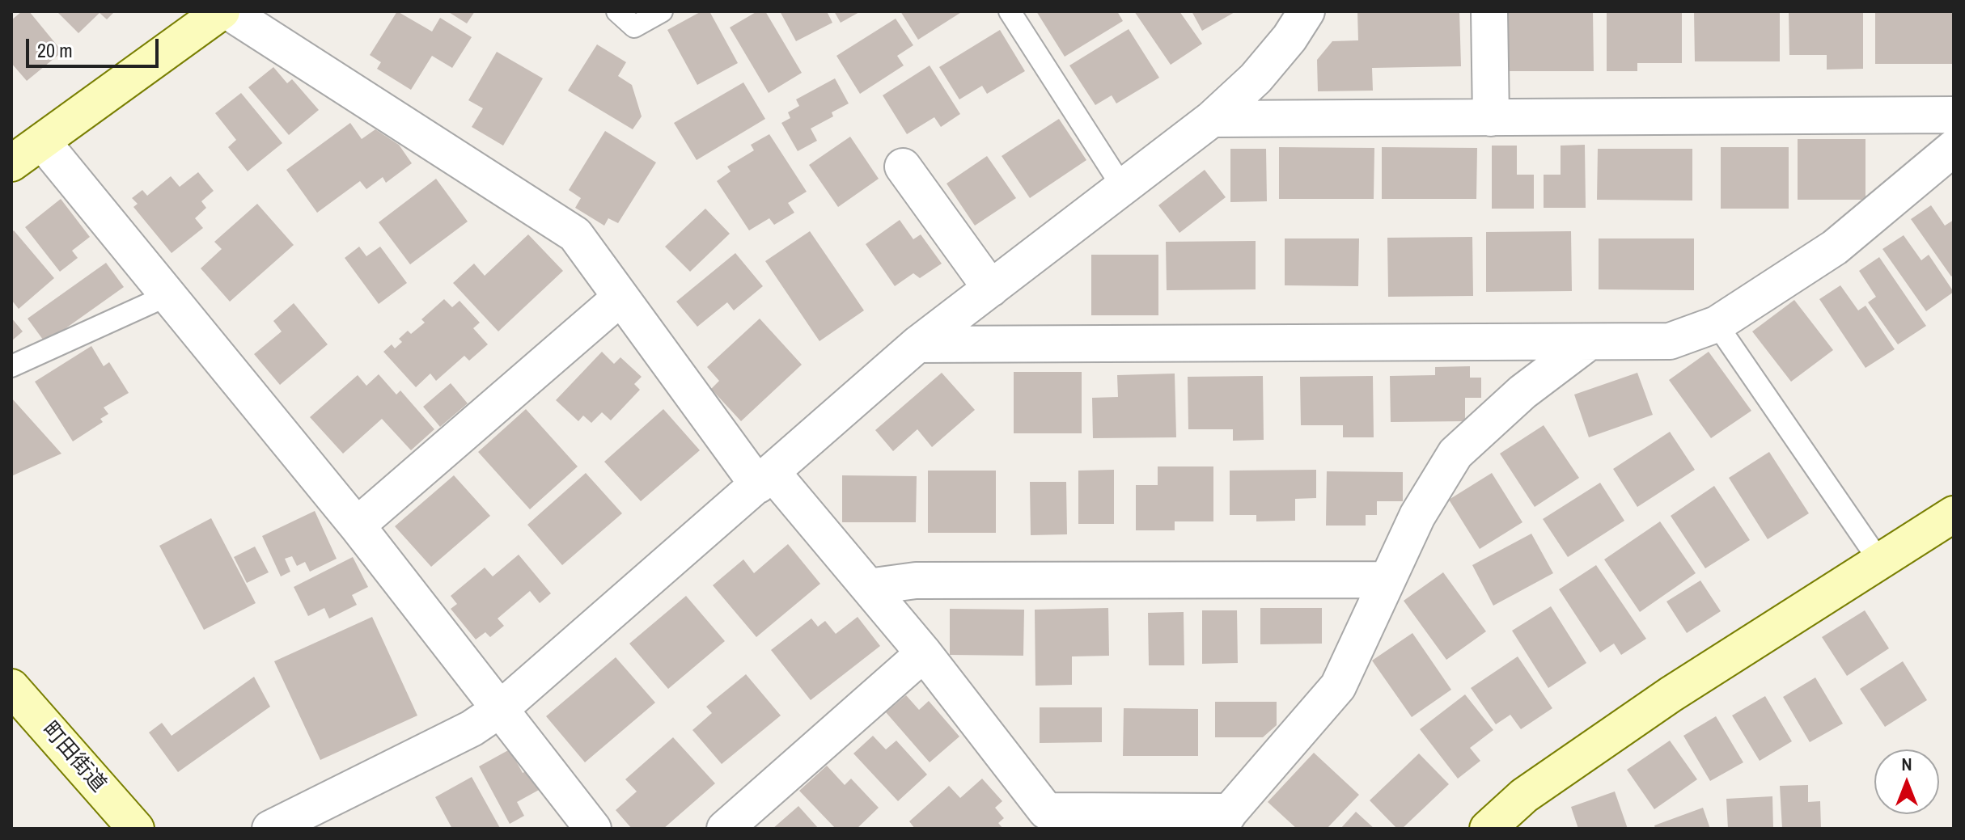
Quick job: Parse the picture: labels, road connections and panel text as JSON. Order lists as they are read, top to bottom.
{
  "streets": {
    "street": ["町田街道"]
  },
  "scale_bar": "20 m",
  "north": "top"
}
